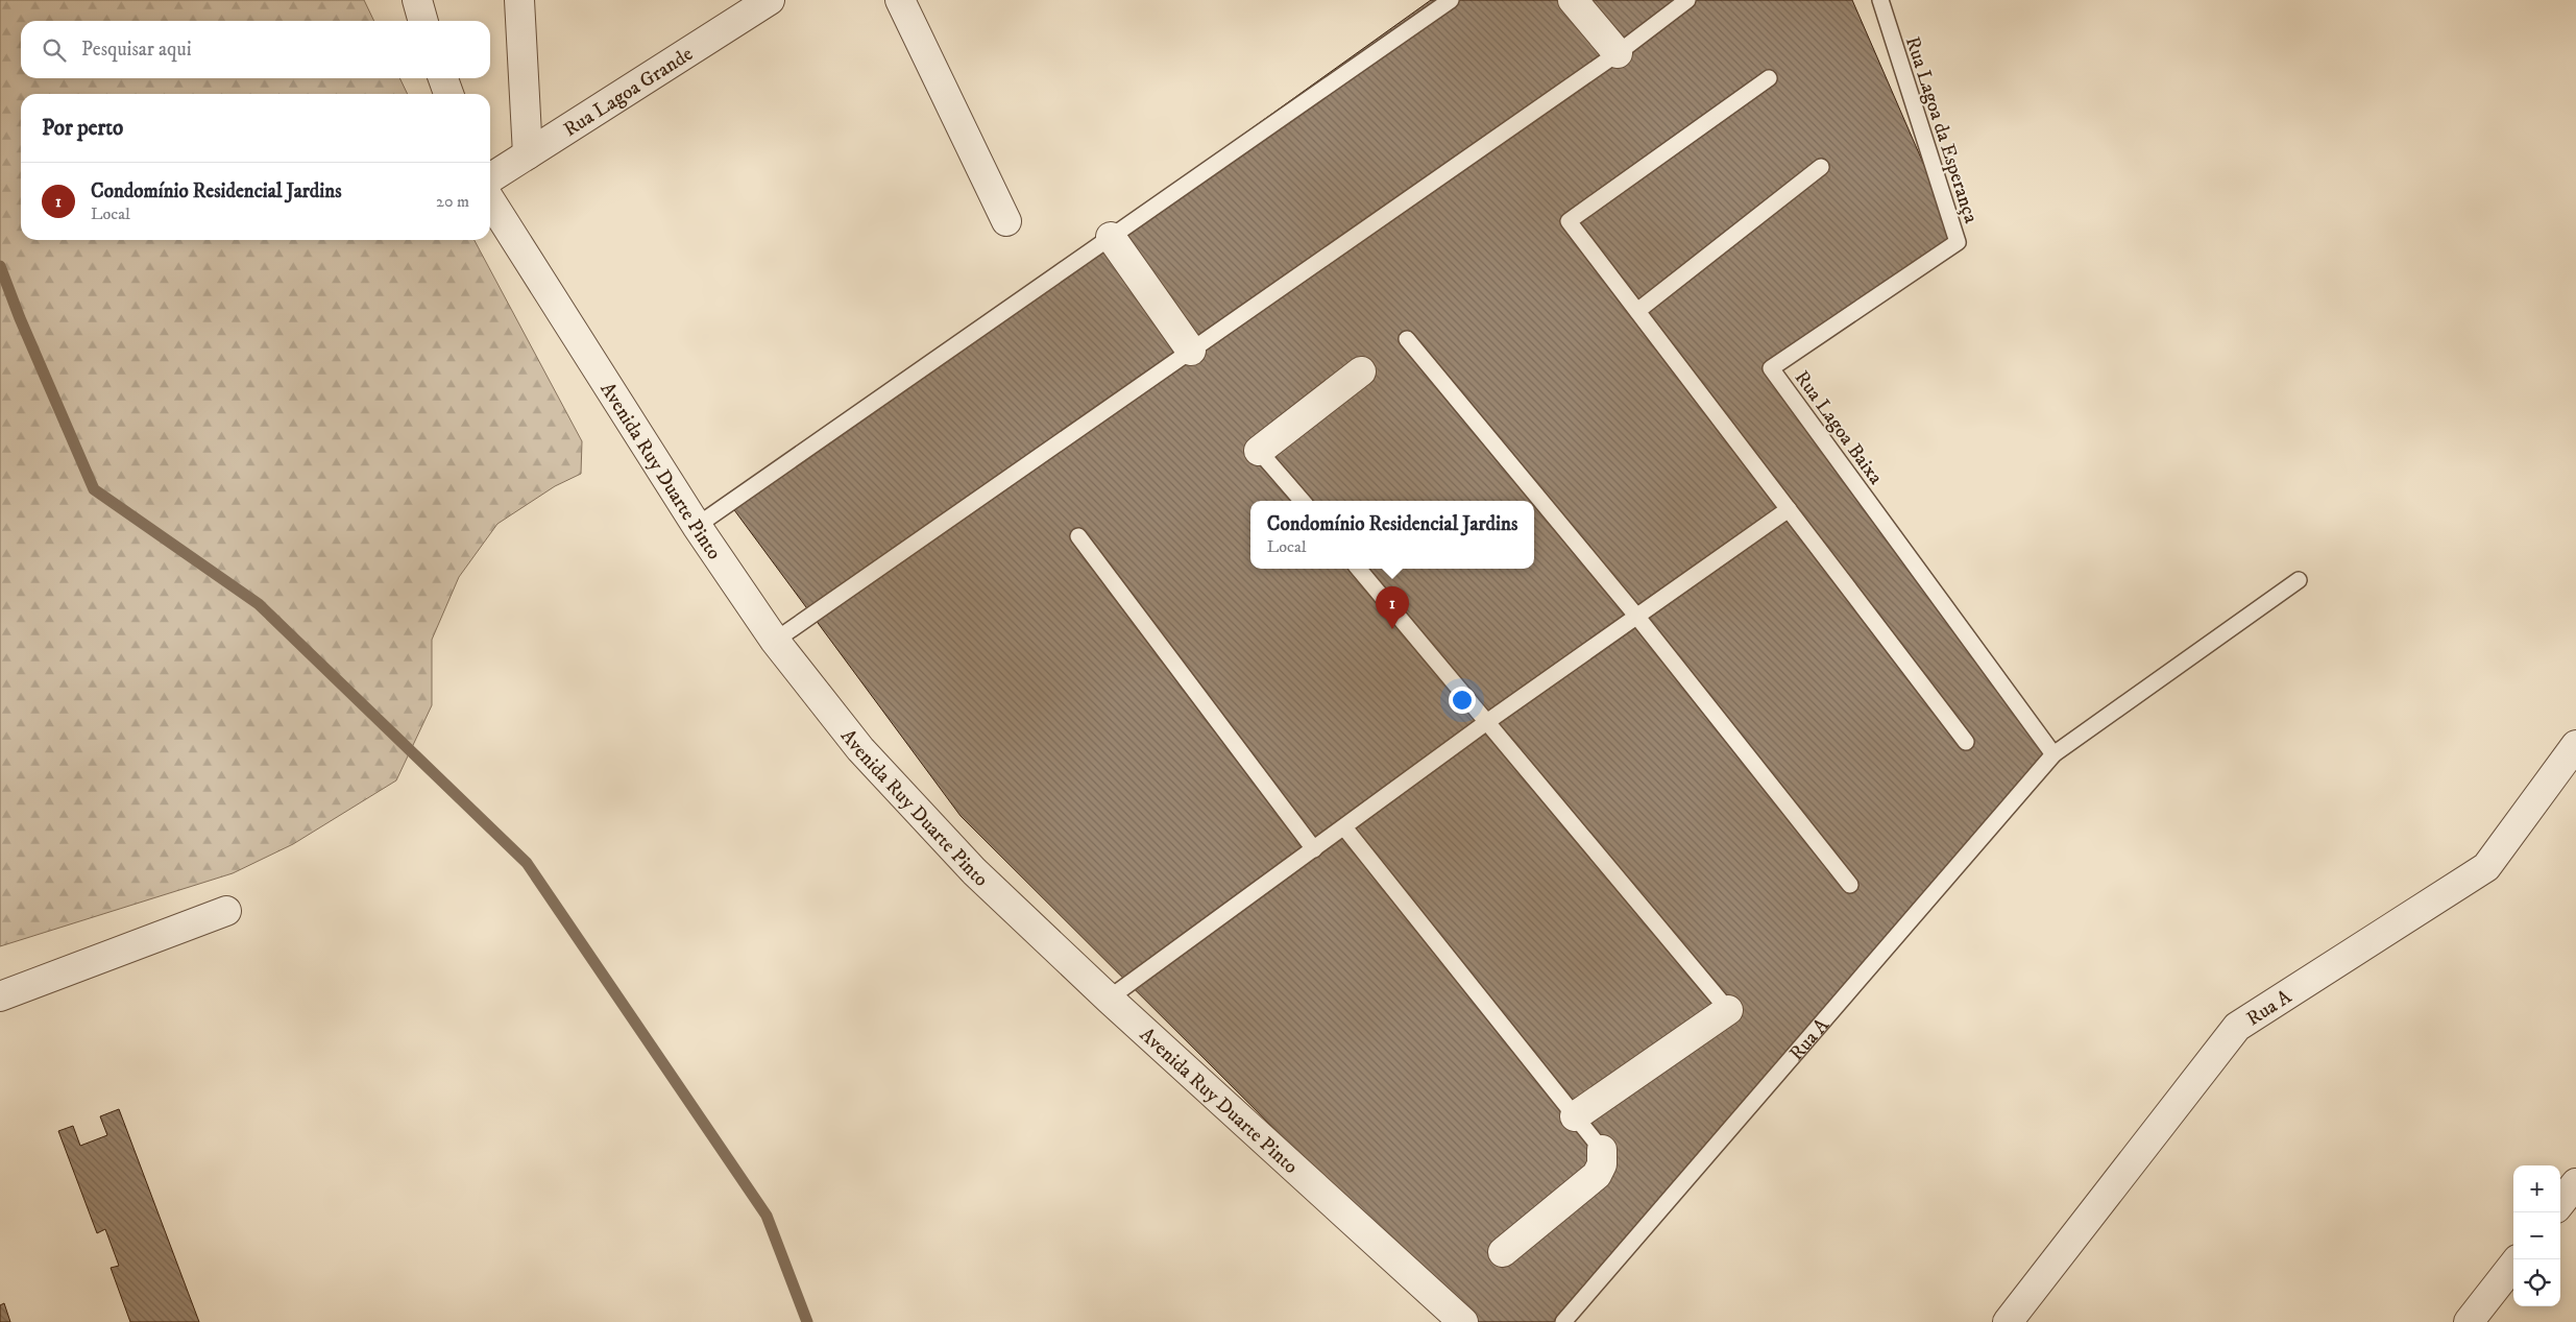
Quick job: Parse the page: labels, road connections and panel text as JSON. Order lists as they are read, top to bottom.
{
  "streets": {
    "street": ["Rua Lagoa Grande", "Avenida Ruy Duarte Pinto", "Rua A"],
    "lane": ["Rua Lagoa da Esperança", "Rua Lagoa Baixa"]
  },
  "crossings": [
    ["Rua Lagoa da Esperança", "Rua Lagoa Baixa"],
    ["Rua Lagoa Baixa", "Rua A"]
  ],
  "page": {
    "search": "Pesquisar aqui",
    "heading": "Por perto",
    "list": [
      {
        "mark": "1",
        "name": "Condomínio Residencial Jardins",
        "note": "Local",
        "value": "20 m"
      }
    ],
    "popup": ["Condomínio Residencial Jardins", "Local"],
    "pins": "1",
    "map_buttons": ["+", "−"]
  }
}
